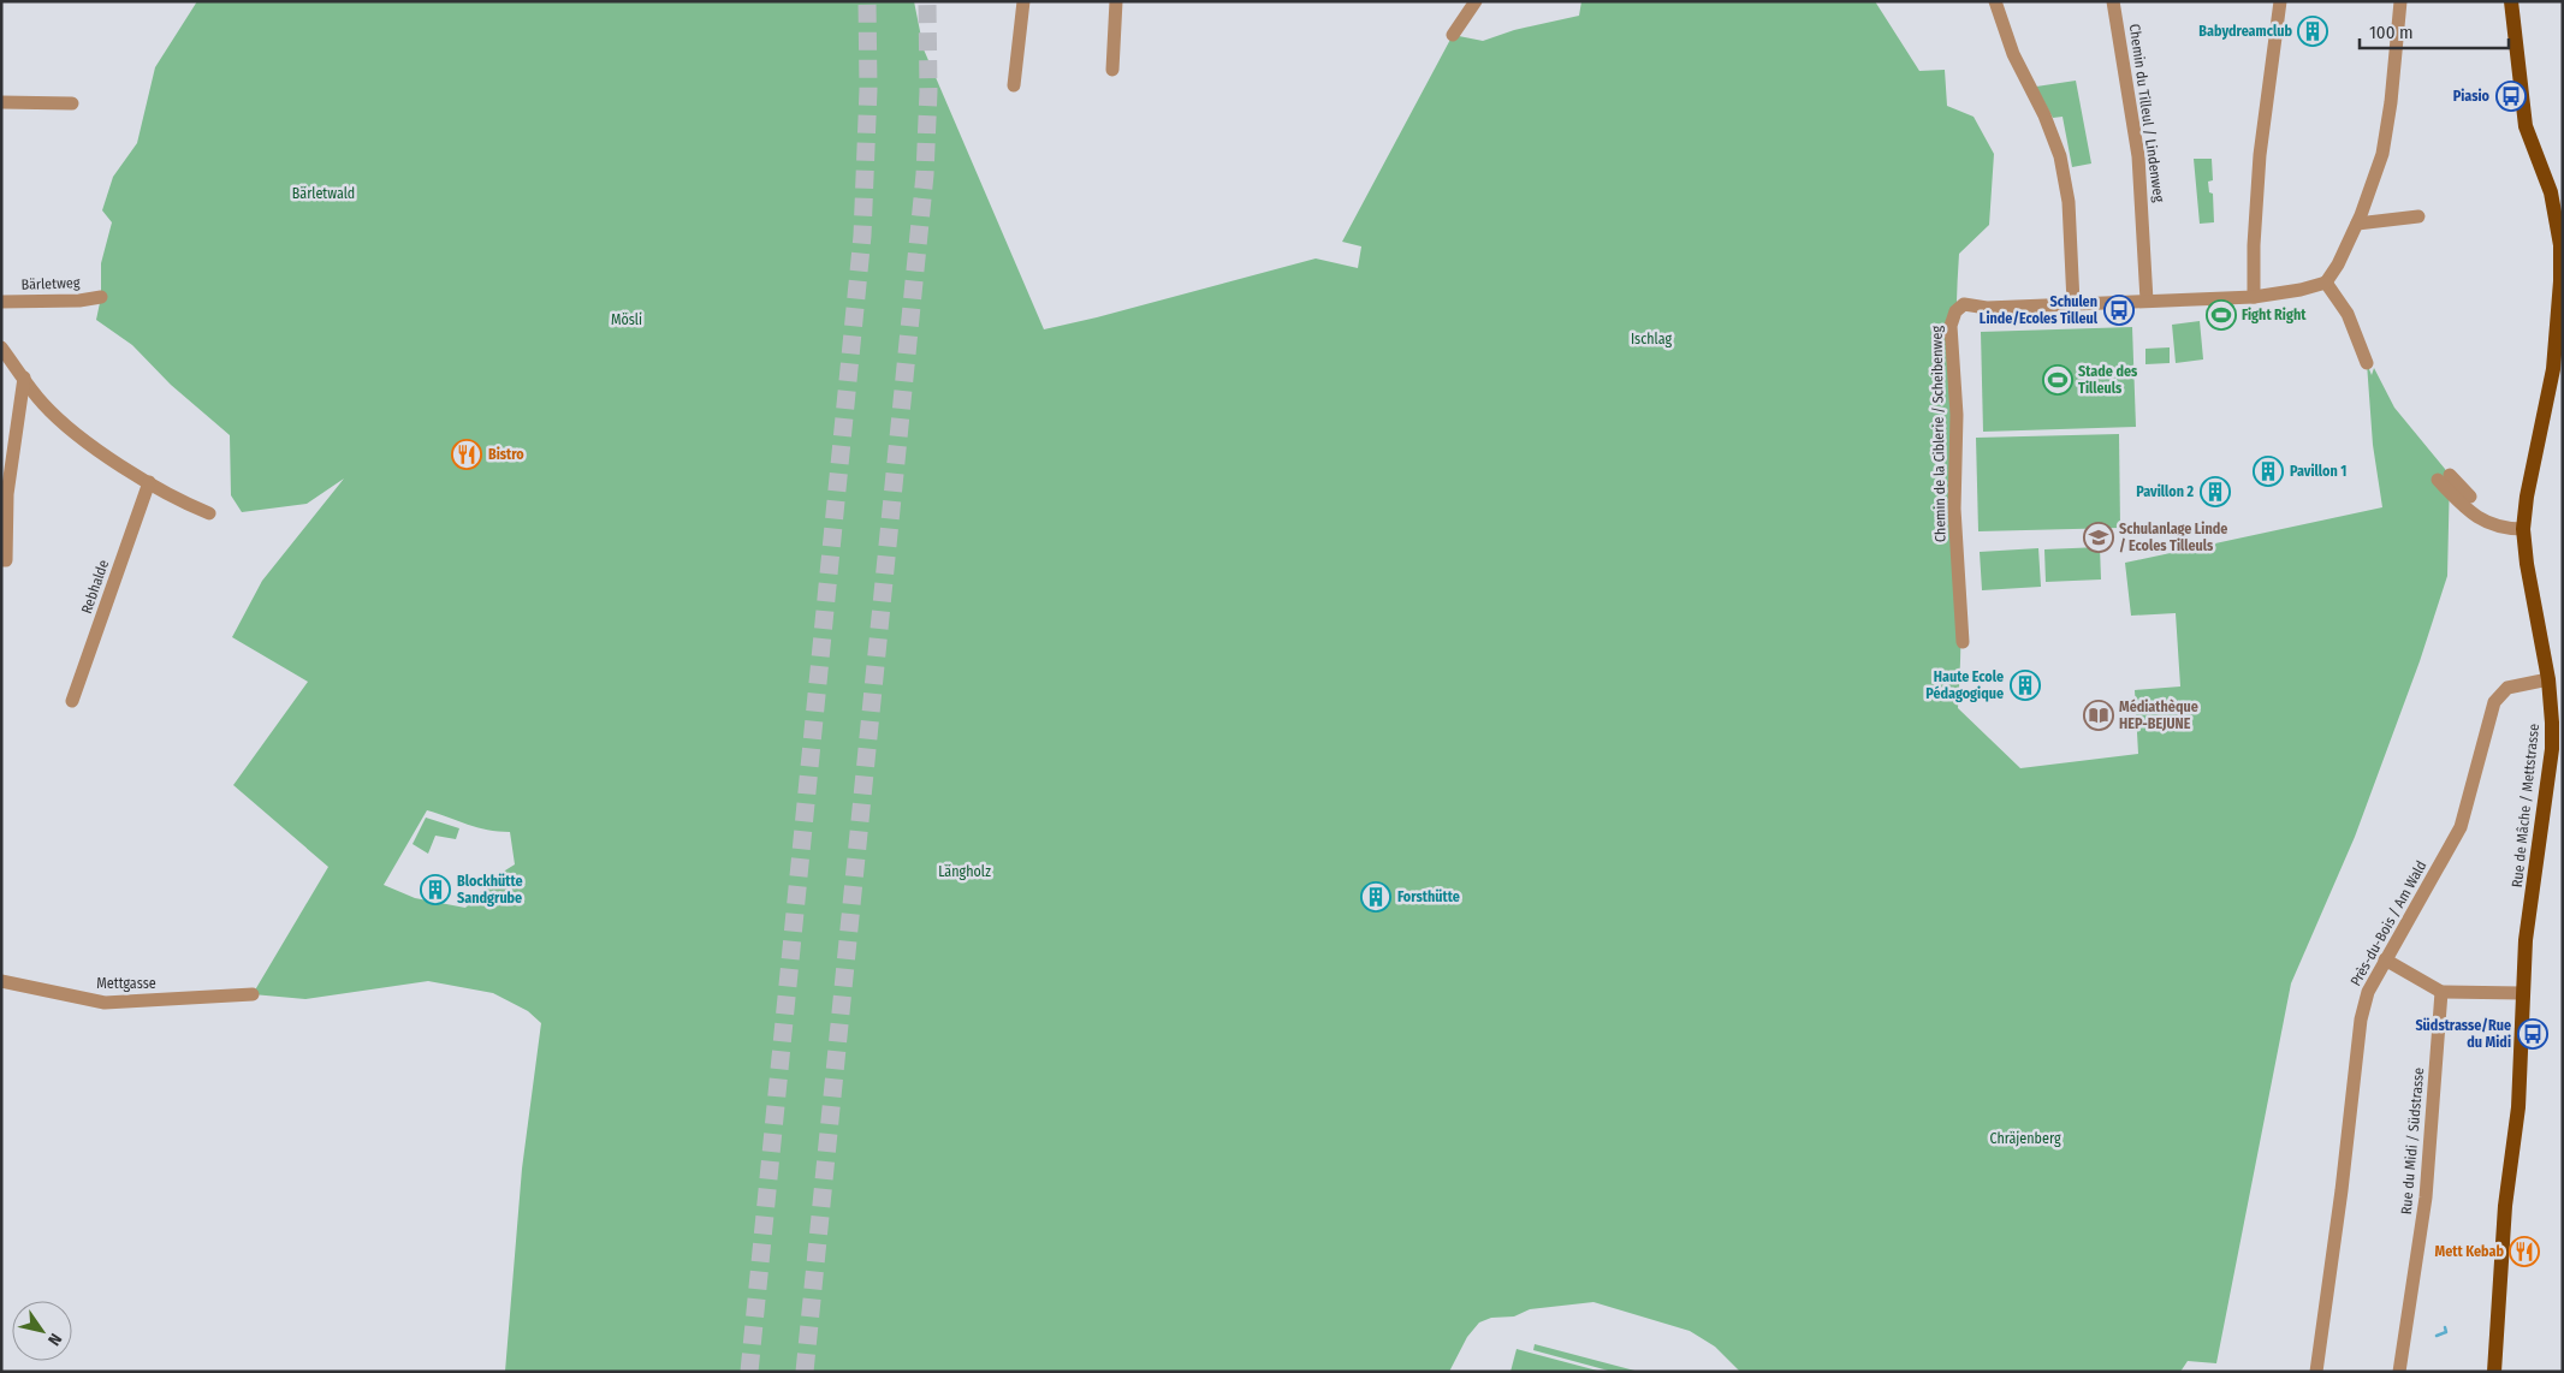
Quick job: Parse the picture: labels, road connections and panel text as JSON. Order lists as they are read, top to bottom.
{
  "streets": {
    "main road": ["Rue de Mâche / Mettstrasse"],
    "street": [
      "Chemin du Tilleul / Lindenweg",
      "Bärletweg",
      "Chemin de la Ciblerie / Scheibenweg",
      "Rebhalde",
      "Près-du-Bois / Am Wald",
      "Mettgasse",
      "Rue du Midi / Südstrasse"
    ]
  },
  "crossings": [
    ["Chemin du Tilleul / Lindenweg", "Chemin de la Ciblerie / Scheibenweg"],
    ["Rue de Mâche / Mettstrasse", "Près-du-Bois / Am Wald"]
  ],
  "parks": [
    "Bärletwald",
    "Mösli",
    "Ischlag",
    "Längholz",
    "Chräjenberg"
  ],
  "places": {
    "building": [
      "Babydreamclub",
      "Pavillon 1",
      "Pavillon 2",
      "Haute Ecole Pédagogique",
      "Blockhütte Sandgrube",
      "Forsthütte"
    ],
    "bus stop": ["Piasio", "Schulen Linde/Ecoles Tilleul", "Südstrasse/Rue du Midi"],
    "sports": ["Fight Right", "Stade des Tilleuls"],
    "restaurant": ["Bistro", "Mett Kebab"],
    "school or university": ["Schulanlage Linde / Ecoles Tilleuls"],
    "library": ["Médiathèque HEP-BEJUNE"]
  },
  "scale_bar": "100 m",
  "north": "bottom right"
}
